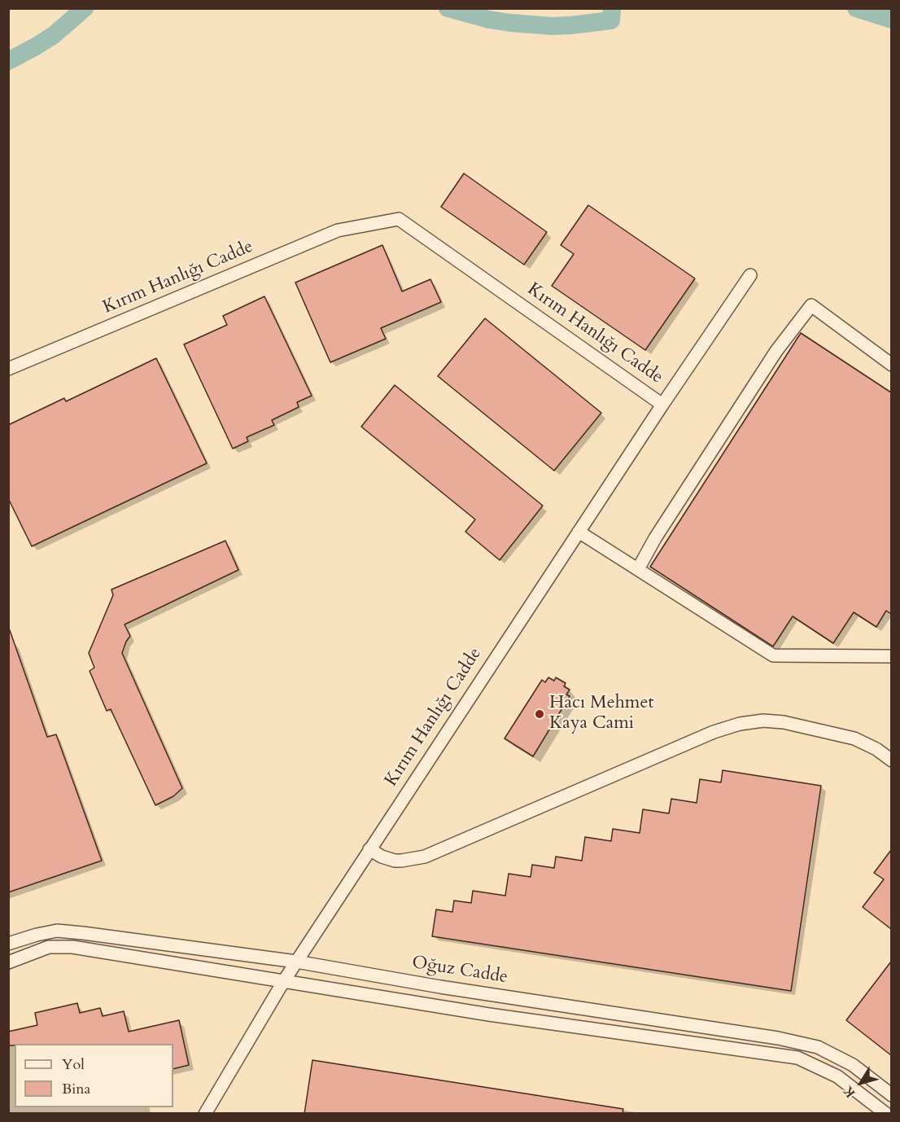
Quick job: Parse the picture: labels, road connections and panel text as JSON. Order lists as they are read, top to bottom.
{
  "streets": {
    "street": ["Kırım Hanlığı Cadde", "Oğuz Cadde"]
  },
  "crossings": [
    ["Kırım Hanlığı Cadde", "Oğuz Cadde"]
  ],
  "places": ["Hacı Mehmet Kaya Cami"],
  "legend": ["Yol", "Bina"],
  "north": "bottom left"
}
